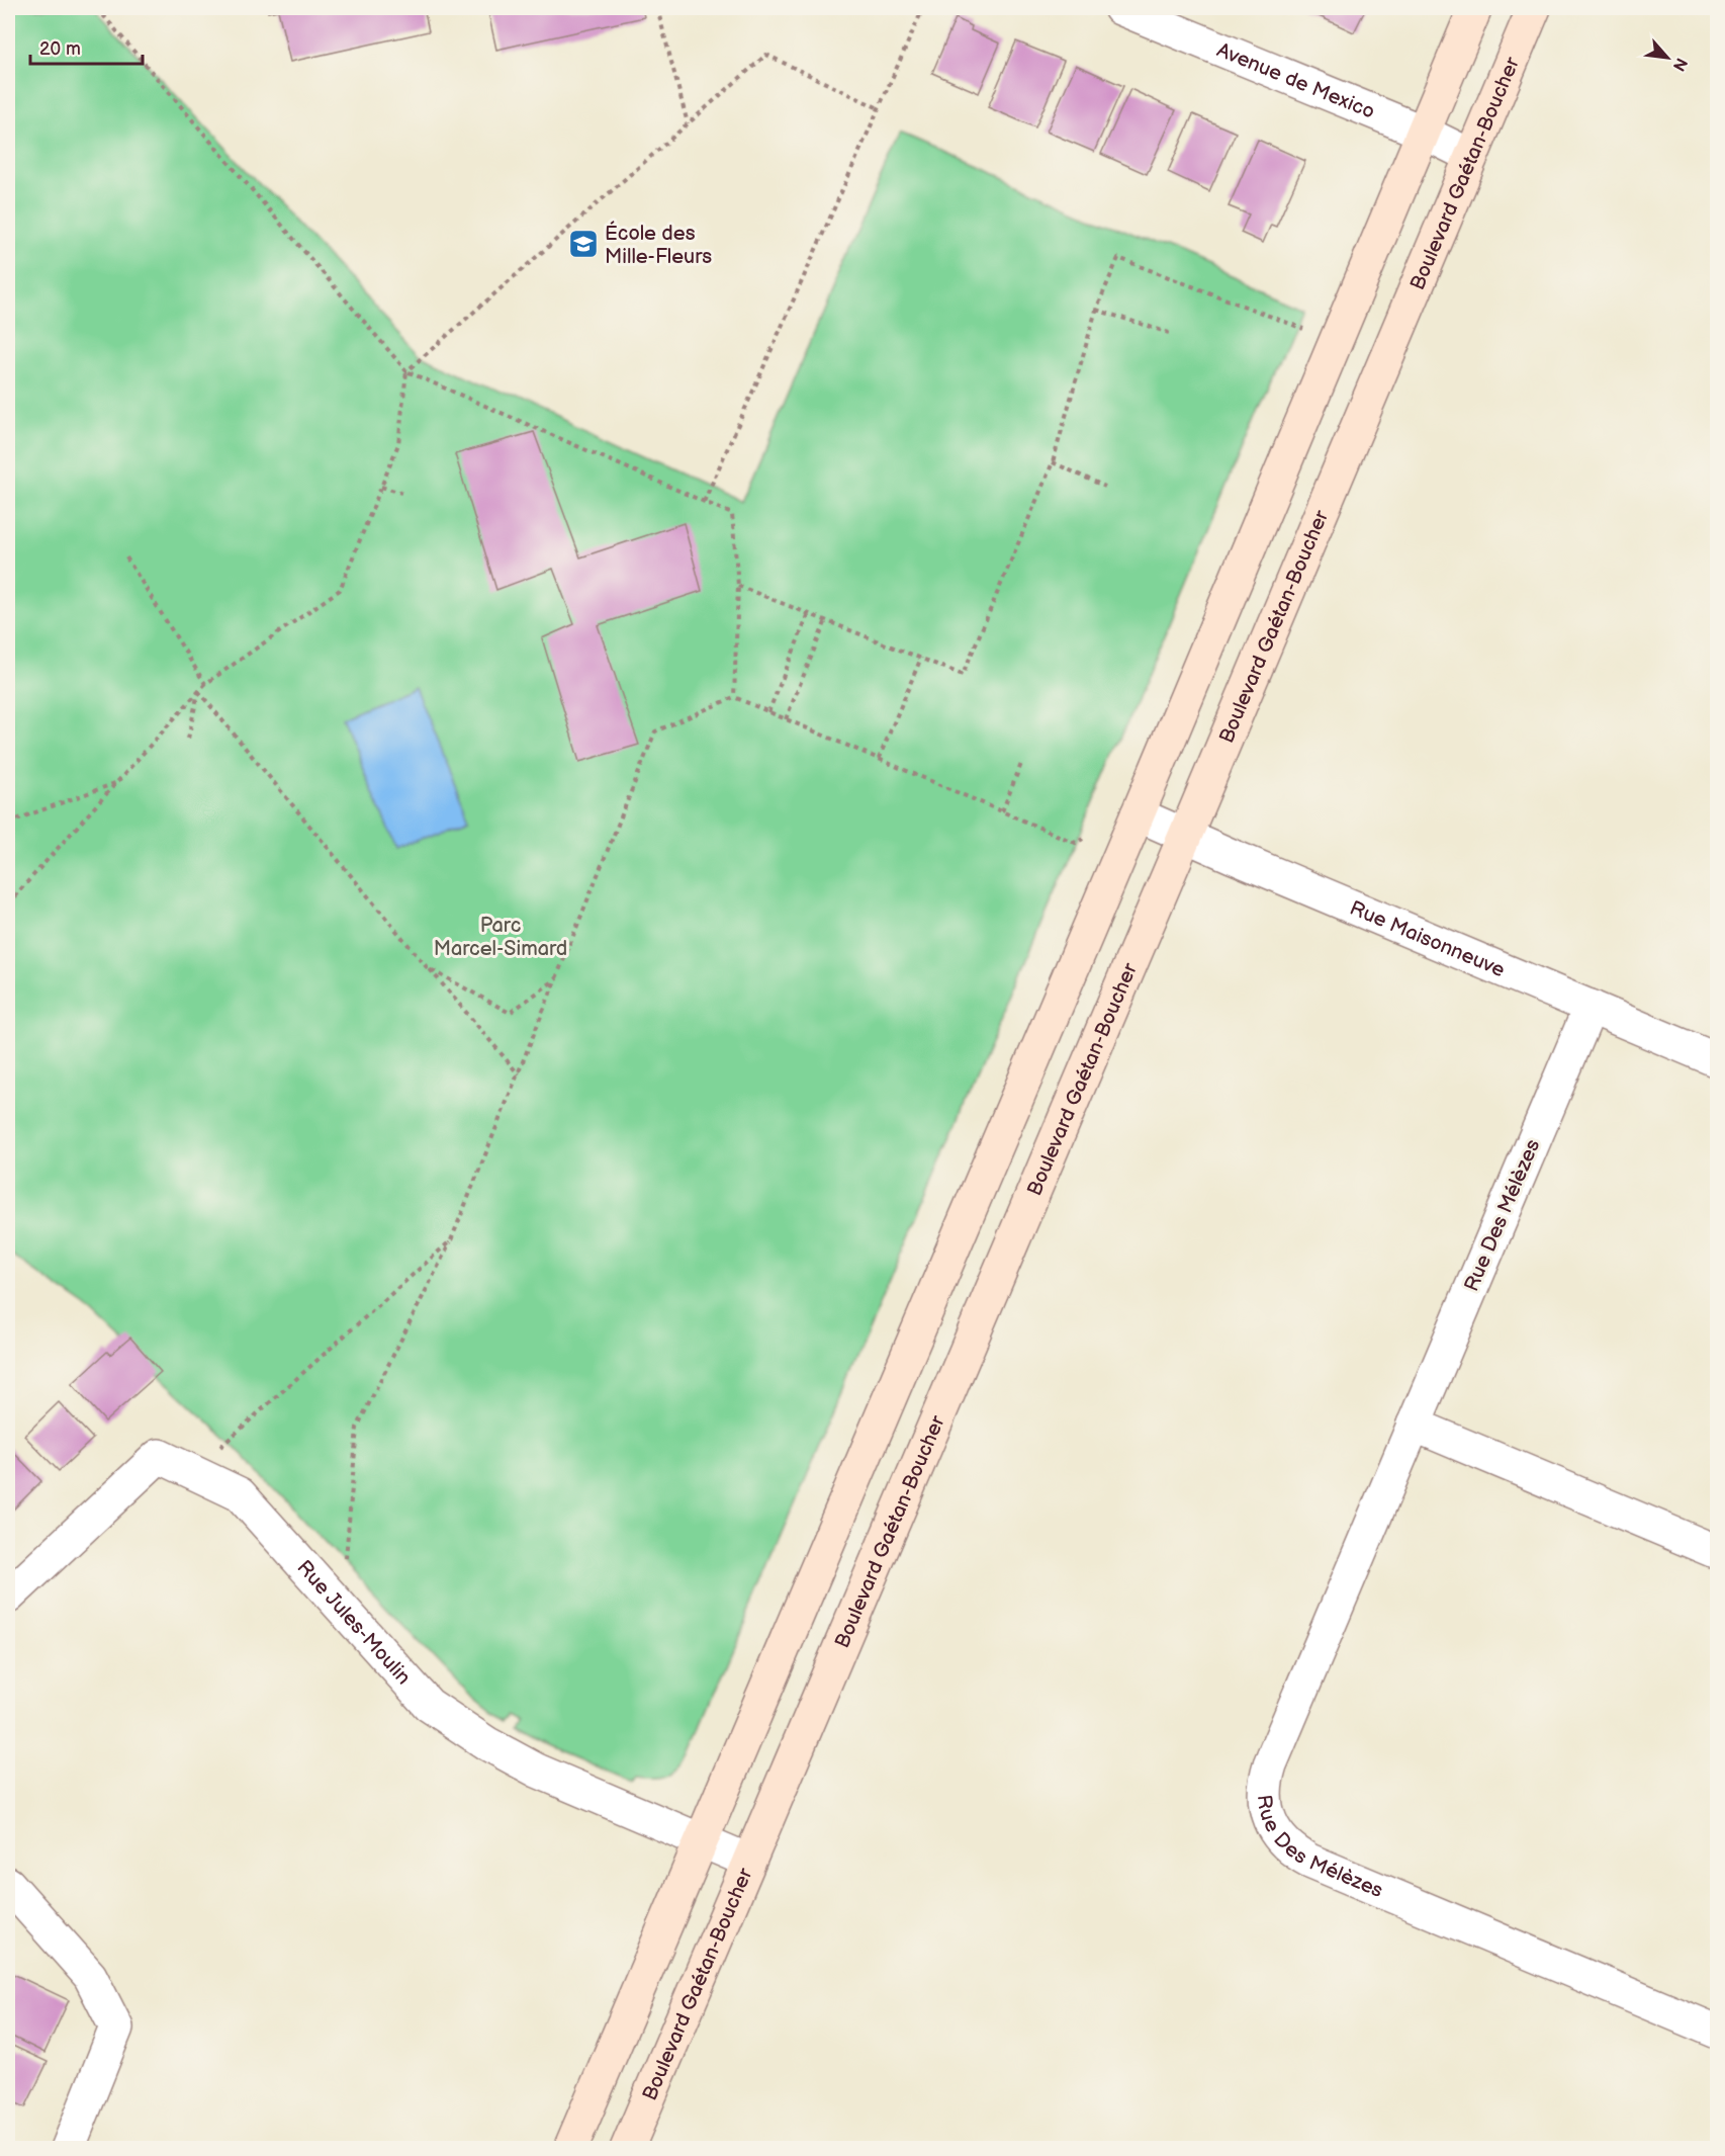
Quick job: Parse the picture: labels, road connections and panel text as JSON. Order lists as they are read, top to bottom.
{
  "streets": {
    "street": [
      "Avenue de Mexico",
      "Boulevard Gaétan-Boucher",
      "Rue Maisonneuve",
      "Rue Des Mélèzes",
      "Rue Jules-Moulin"
    ]
  },
  "crossings": [
    ["Avenue de Mexico", "Boulevard Gaétan-Boucher"],
    ["Boulevard Gaétan-Boucher", "Rue Maisonneuve"],
    ["Boulevard Gaétan-Boucher", "Rue Jules-Moulin"],
    ["Rue Maisonneuve", "Rue Des Mélèzes"]
  ],
  "parks": ["Parc Marcel-Simard"],
  "places": {
    "school or university": ["École des Mille-Fleurs"]
  },
  "scale_bar": "20 m",
  "north": "bottom right"
}
